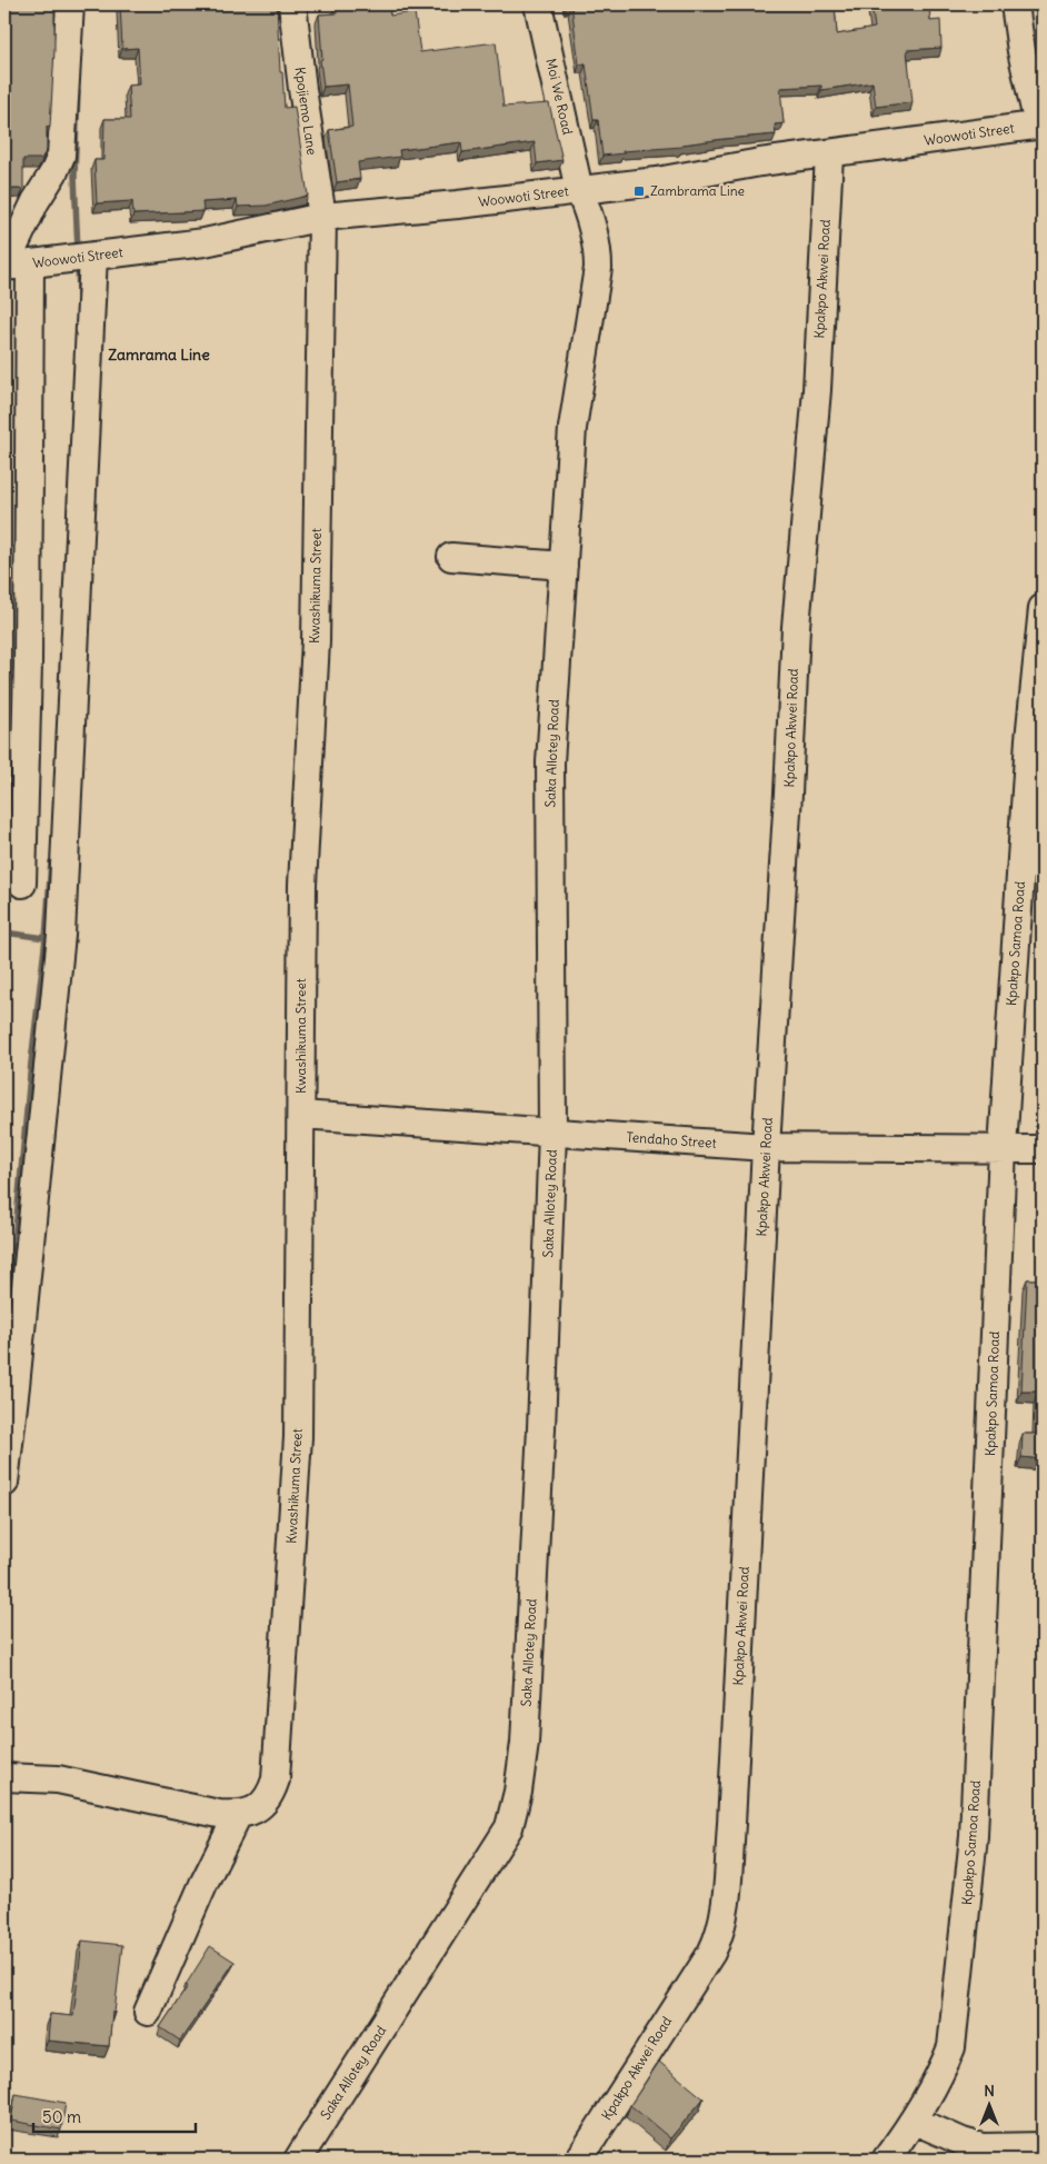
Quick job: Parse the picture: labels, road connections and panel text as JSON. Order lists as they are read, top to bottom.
{
  "streets": {
    "street": [
      "Moi We Road",
      "Kpojiemo Lane",
      "Woowoti Street",
      "Kpakpo Akwei Road",
      "Kwashikuma Street",
      "Saka Allotey Road",
      "Kpakpo Samoa Road",
      "Tendaho Street"
    ]
  },
  "crossings": [
    ["Moi We Road", "Woowoti Street"],
    ["Moi We Road", "Saka Allotey Road"],
    ["Kpojiemo Lane", "Woowoti Street"],
    ["Kpojiemo Lane", "Kwashikuma Street"],
    ["Woowoti Street", "Kpakpo Akwei Road"],
    ["Woowoti Street", "Kwashikuma Street"],
    ["Woowoti Street", "Saka Allotey Road"],
    ["Kpakpo Akwei Road", "Tendaho Street"],
    ["Kwashikuma Street", "Tendaho Street"],
    ["Saka Allotey Road", "Tendaho Street"],
    ["Kpakpo Samoa Road", "Tendaho Street"]
  ],
  "districts": ["Zamrama Line"],
  "places": {
    "transit": ["Zambrama Line"]
  },
  "scale_bar": "50 m",
  "north": "top"
}
